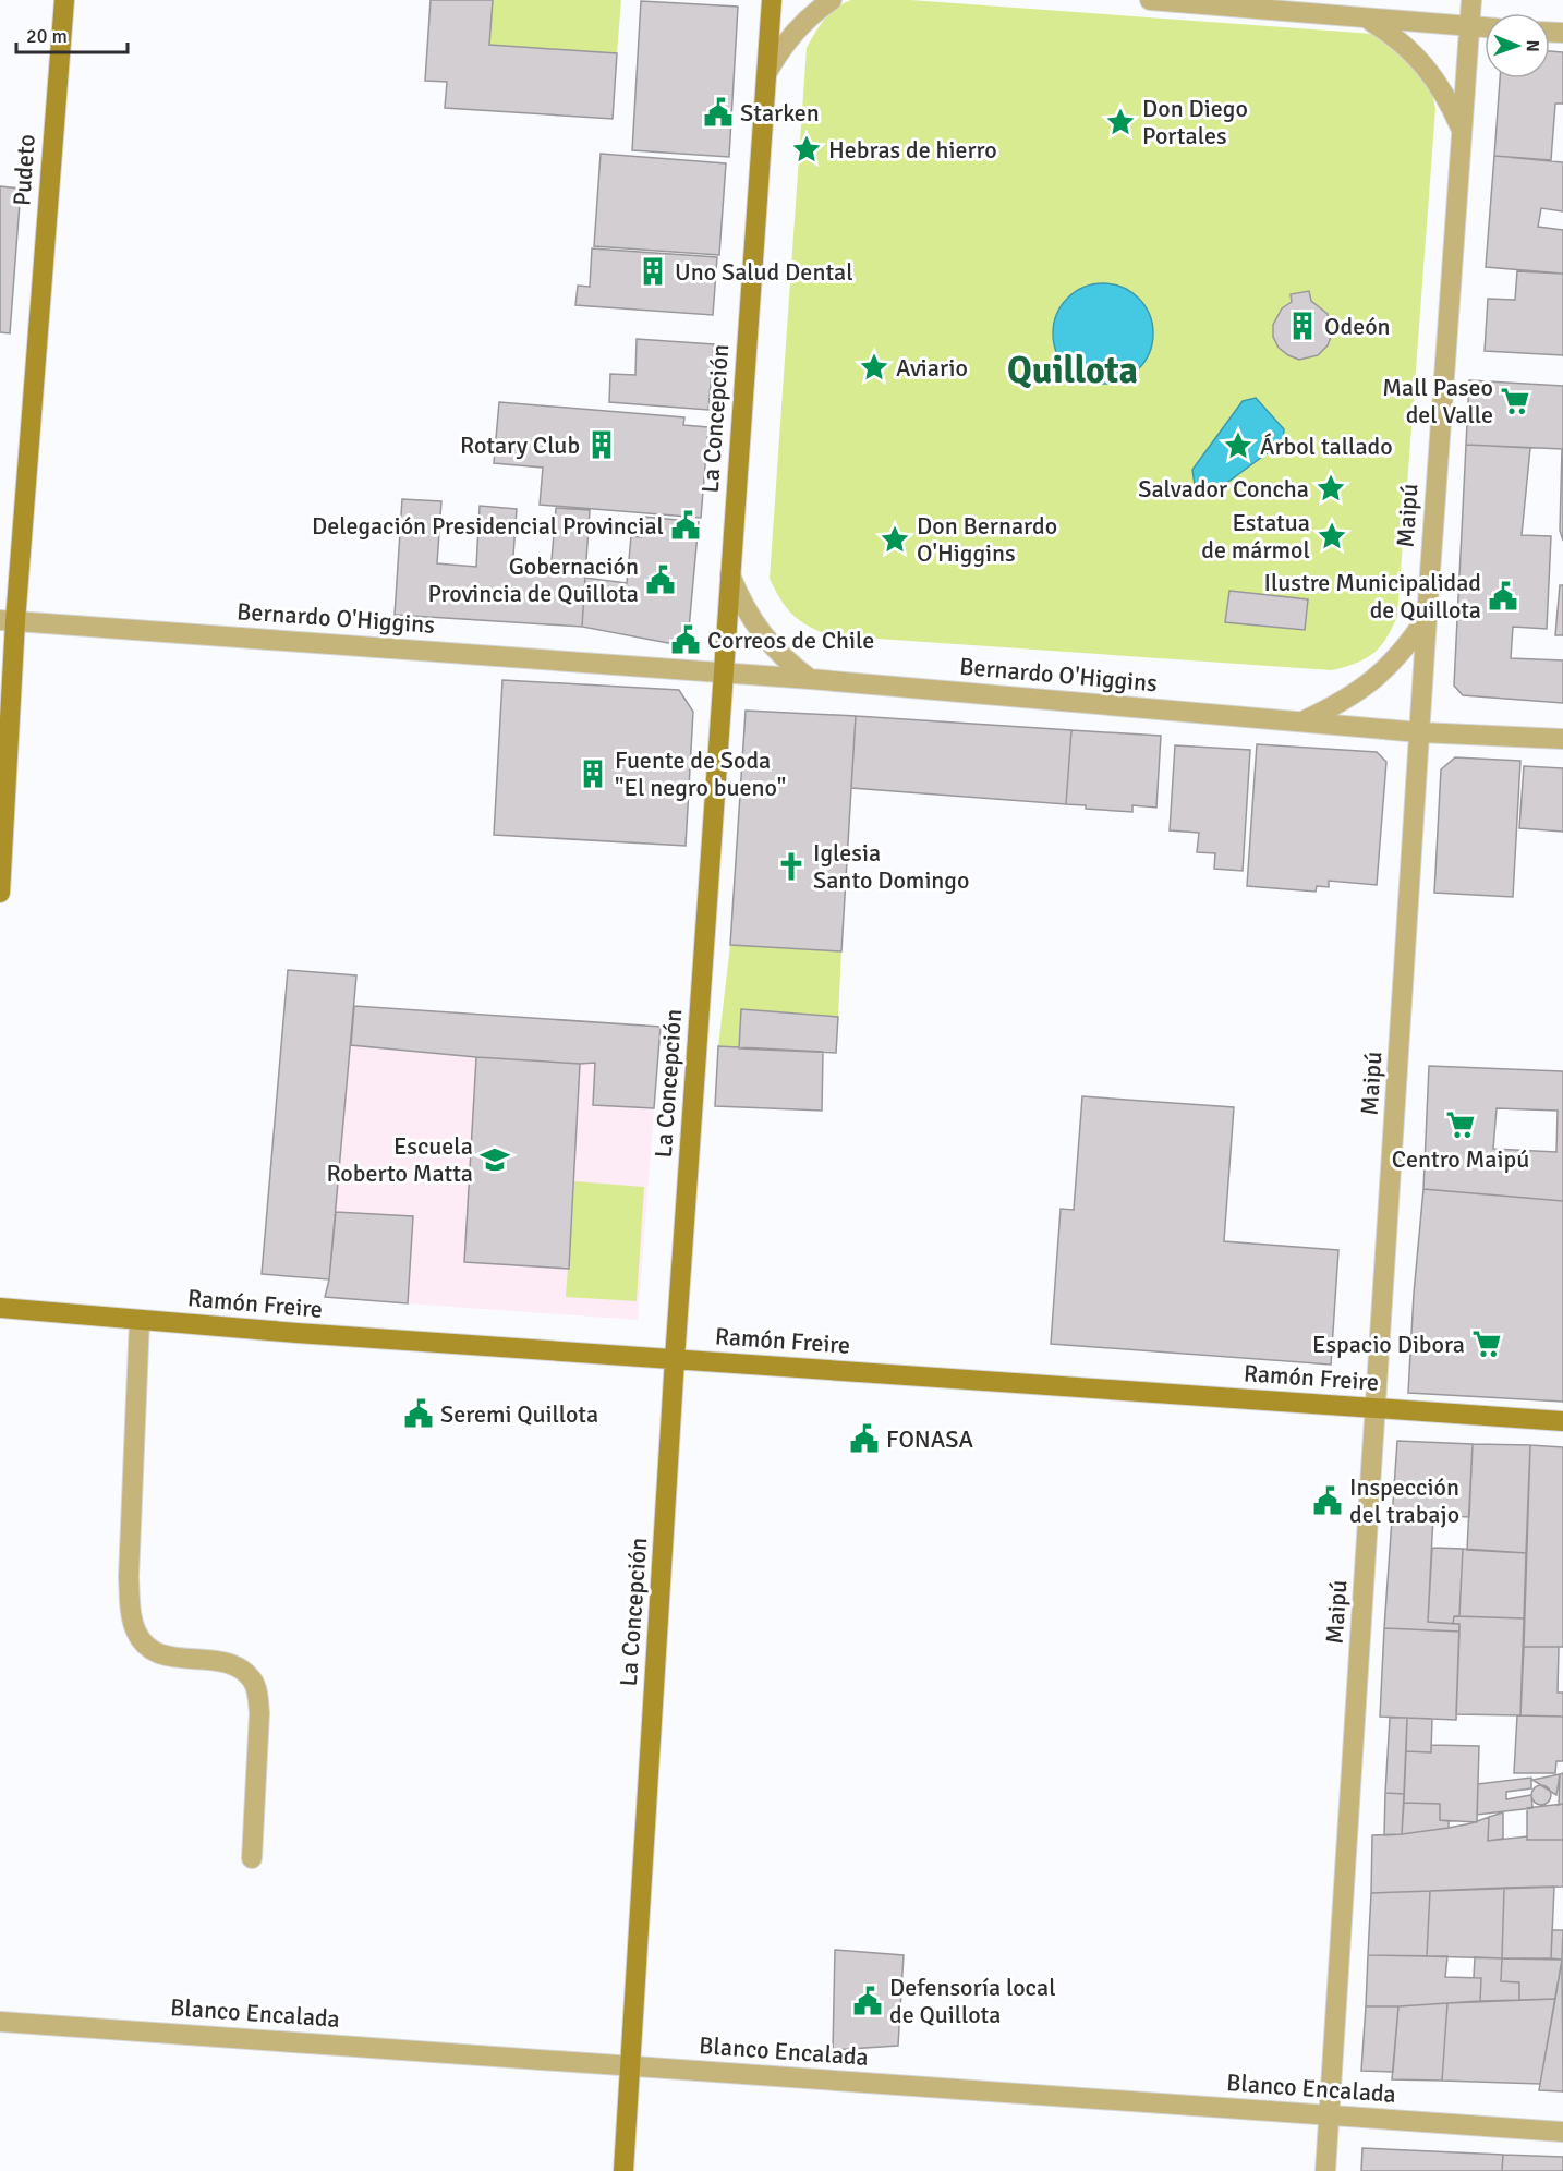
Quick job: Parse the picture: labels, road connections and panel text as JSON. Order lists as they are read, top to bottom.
{
  "streets": {
    "main road": ["Pudeto", "La Concepción", "Ramón Freire"],
    "street": ["Maipú", "Bernardo O'Higgins", "Blanco Encalada"]
  },
  "crossings": [
    ["Pudeto", "Bernardo O'Higgins"],
    ["La Concepción", "Bernardo O'Higgins"],
    ["La Concepción", "Ramón Freire"],
    ["La Concepción", "Blanco Encalada"],
    ["Maipú", "Bernardo O'Higgins"],
    ["Maipú", "Ramón Freire"],
    ["Maipú", "Blanco Encalada"]
  ],
  "districts": ["Quillota"],
  "places": {
    "public building": [
      "Starken",
      "Delegación Presidencial Provincial",
      "Gobernación Provincia de Quillota",
      "Ilustre Municipalidad de Quillota",
      "Correos de Chile",
      "Seremi Quillota",
      "FONASA",
      "Inspección del trabajo",
      "Defensoría local de Quillota"
    ],
    "place": [
      "Don Diego Portales",
      "Hebras de hierro",
      "Aviario",
      "Árbol tallado",
      "Salvador Concha",
      "Estatua de mármol",
      "Don Bernardo O'Higgins"
    ],
    "building": [
      "Uno Salud Dental",
      "Odeón",
      "Rotary Club",
      "Fuente de Soda \"El negro bueno\""
    ],
    "supermarket": ["Mall Paseo del Valle", "Centro Maipú", "Espacio Dibora"],
    "church": ["Iglesia Santo Domingo"],
    "school or university": ["Escuela Roberto Matta"]
  },
  "scale_bar": "20 m",
  "north": "right"
}
